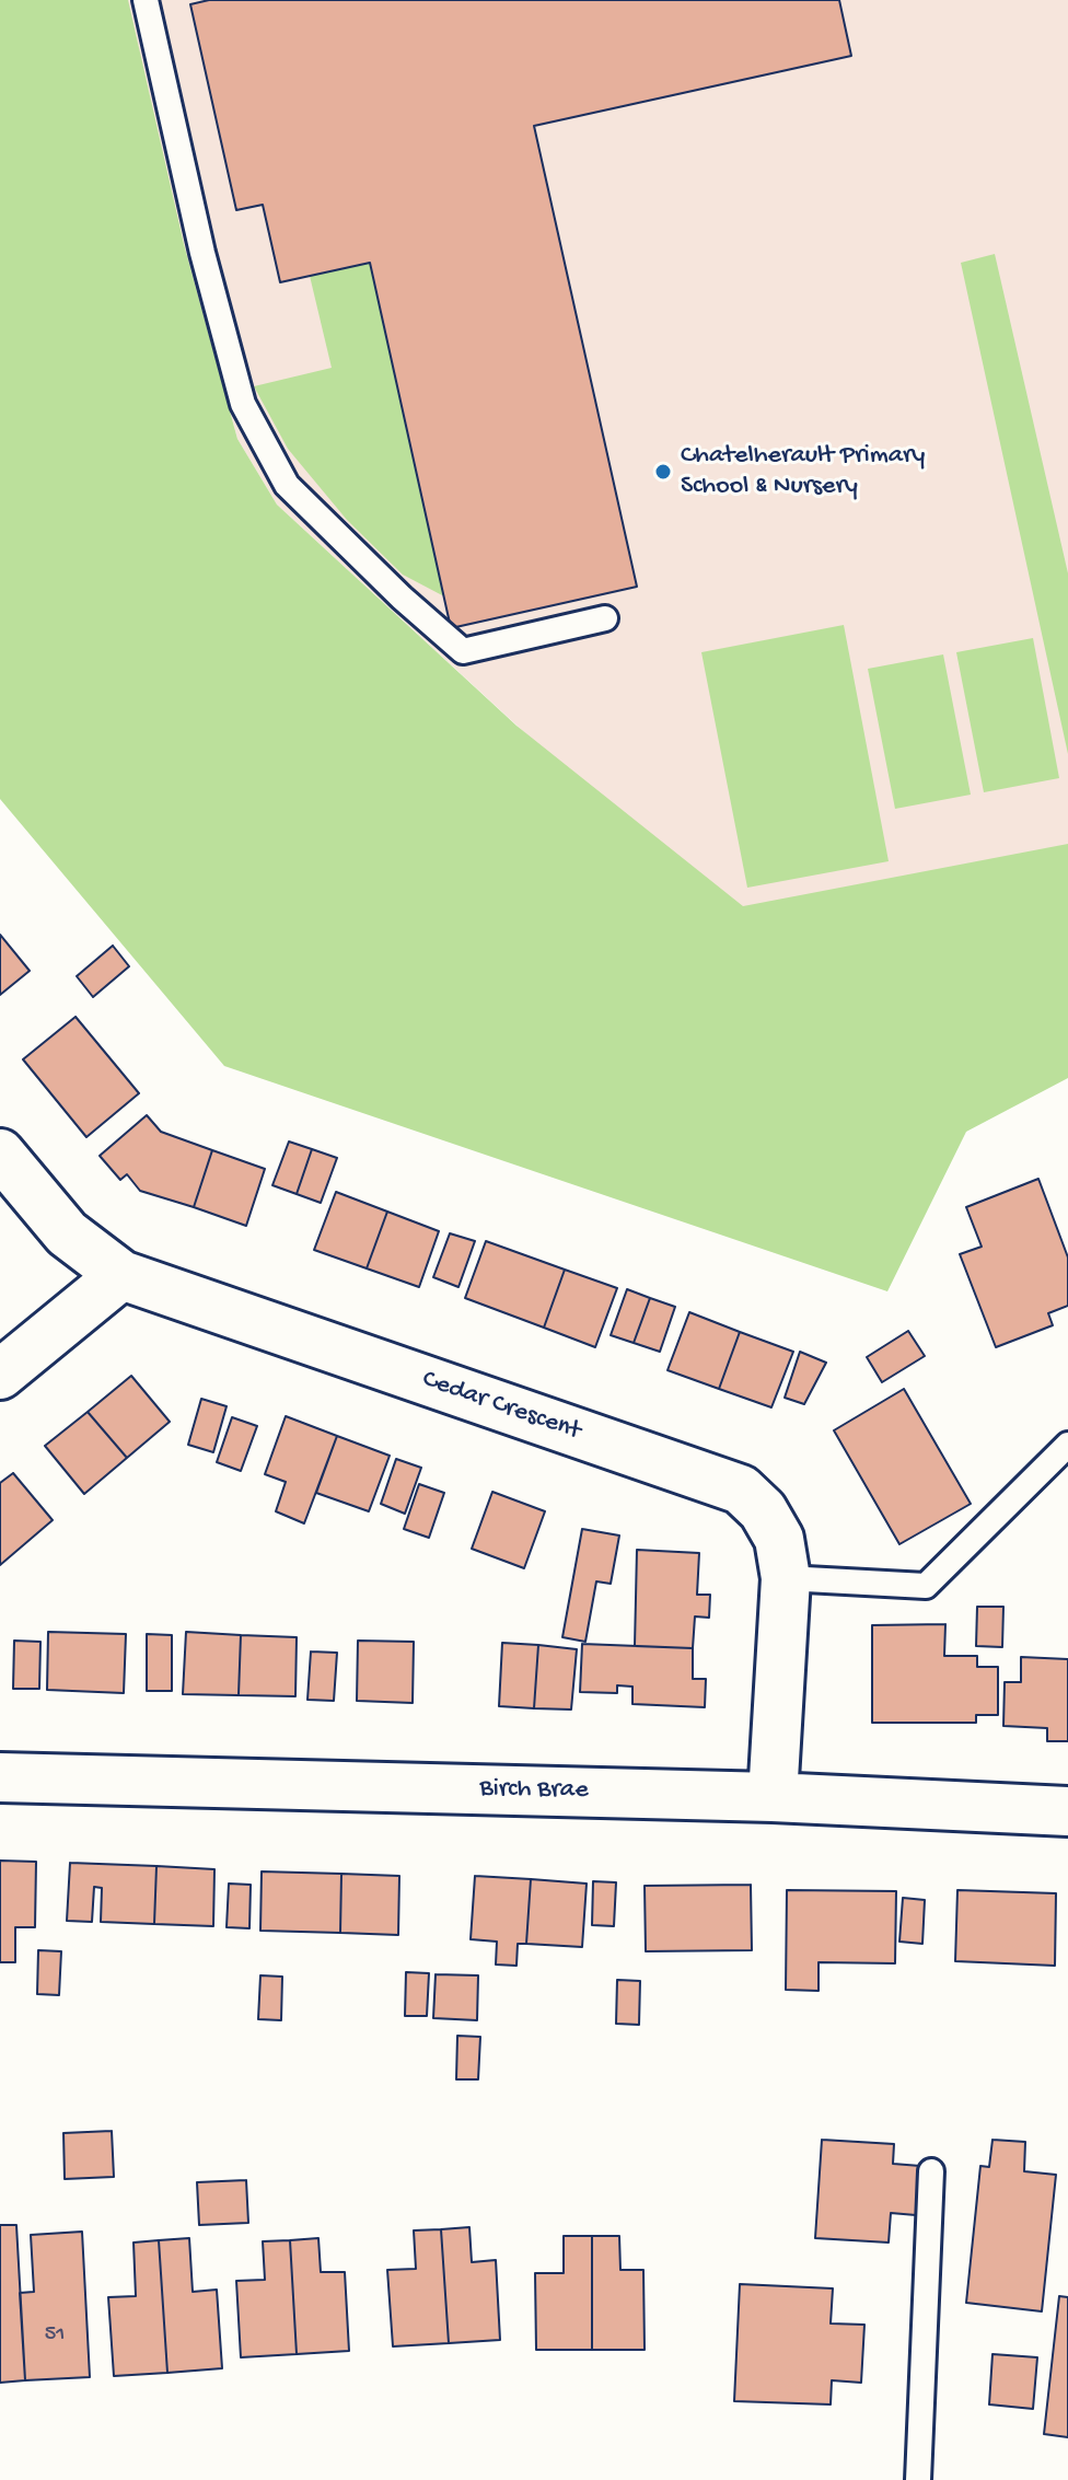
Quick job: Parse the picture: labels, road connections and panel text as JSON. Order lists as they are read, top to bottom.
{
  "streets": {
    "street": ["Cedar Crescent", "Birch Brae"]
  },
  "crossings": [
    ["Cedar Crescent", "Birch Brae"]
  ],
  "places": ["Chatelherault Primary School & Nursery"],
  "house_numbers": ["51"]
}
